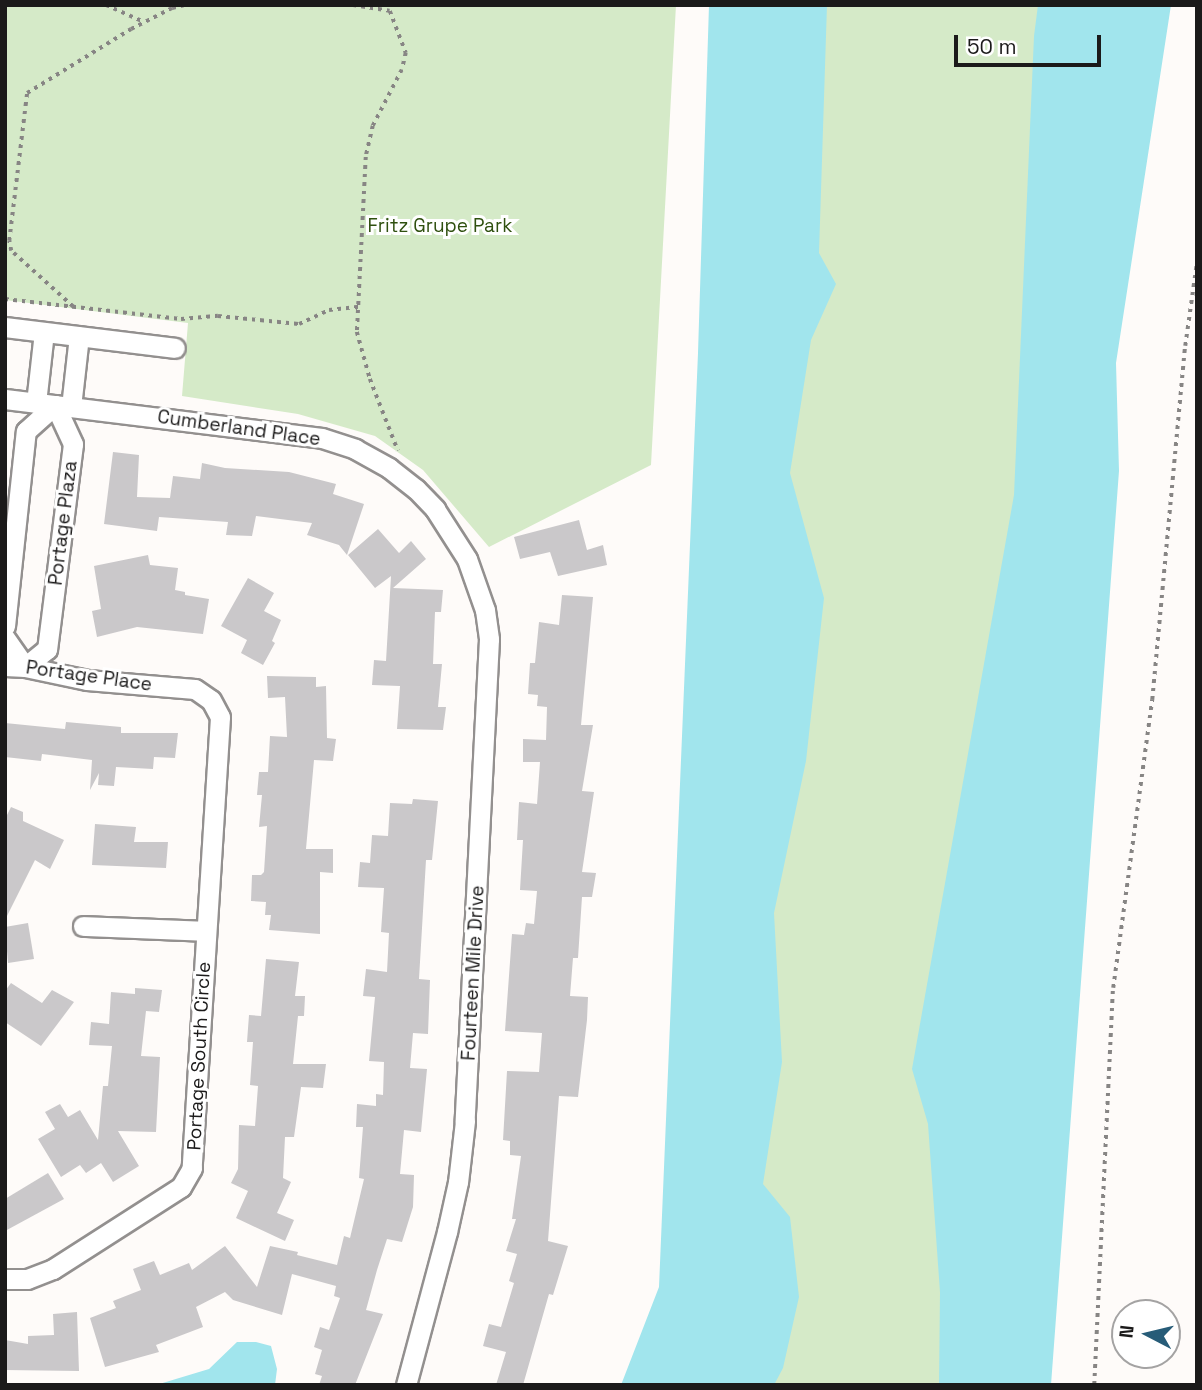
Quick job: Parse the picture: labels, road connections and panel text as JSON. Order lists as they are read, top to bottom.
{
  "streets": {
    "street": [
      "Cumberland Place",
      "Portage Plaza",
      "Portage Place",
      "Fourteen Mile Drive",
      "Portage South Circle"
    ]
  },
  "crossings": [
    ["Cumberland Place", "Portage Plaza"],
    ["Cumberland Place", "Fourteen Mile Drive"],
    ["Portage Plaza", "Portage Place"],
    ["Portage Place", "Portage South Circle"]
  ],
  "parks": ["Fritz Grupe Park"],
  "scale_bar": "50 m",
  "north": "left"
}
